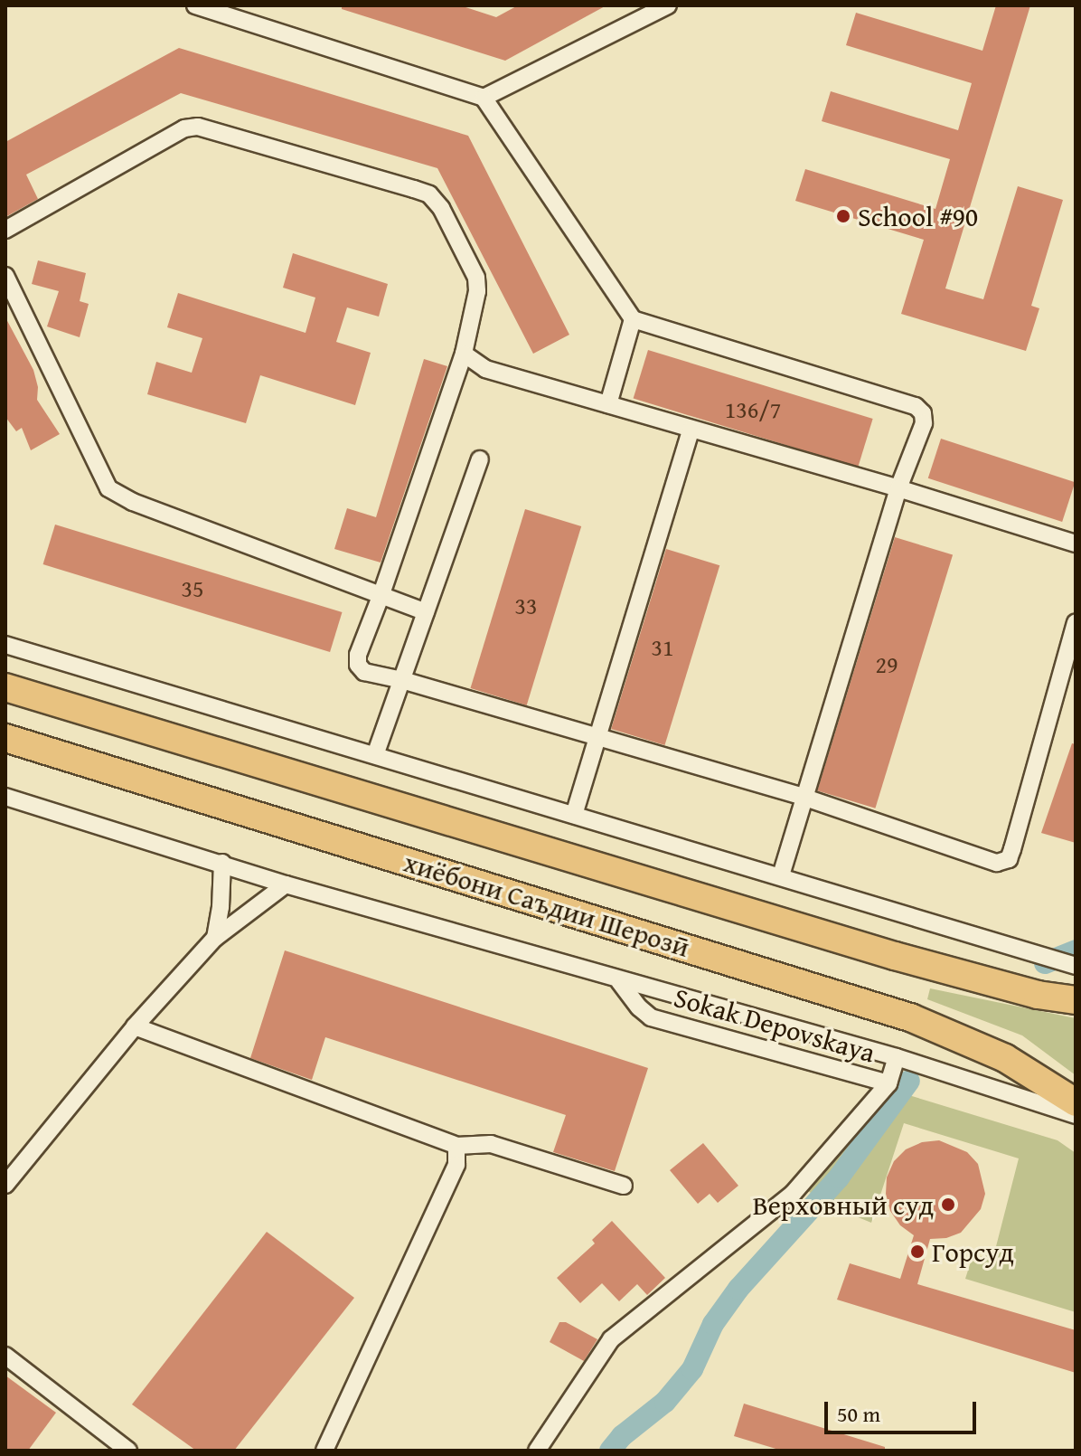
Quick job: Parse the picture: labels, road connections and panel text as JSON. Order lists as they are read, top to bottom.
{
  "streets": {
    "main road": ["хиёбони Саъдии Шерозӣ"],
    "street": ["Sokak Depovskaya"]
  },
  "places": ["School #90", "Верховный суд", "Горсуд"],
  "house_numbers": [
    "136/7",
    "35",
    "33",
    "31",
    "29"
  ],
  "scale_bar": "50 m"
}
